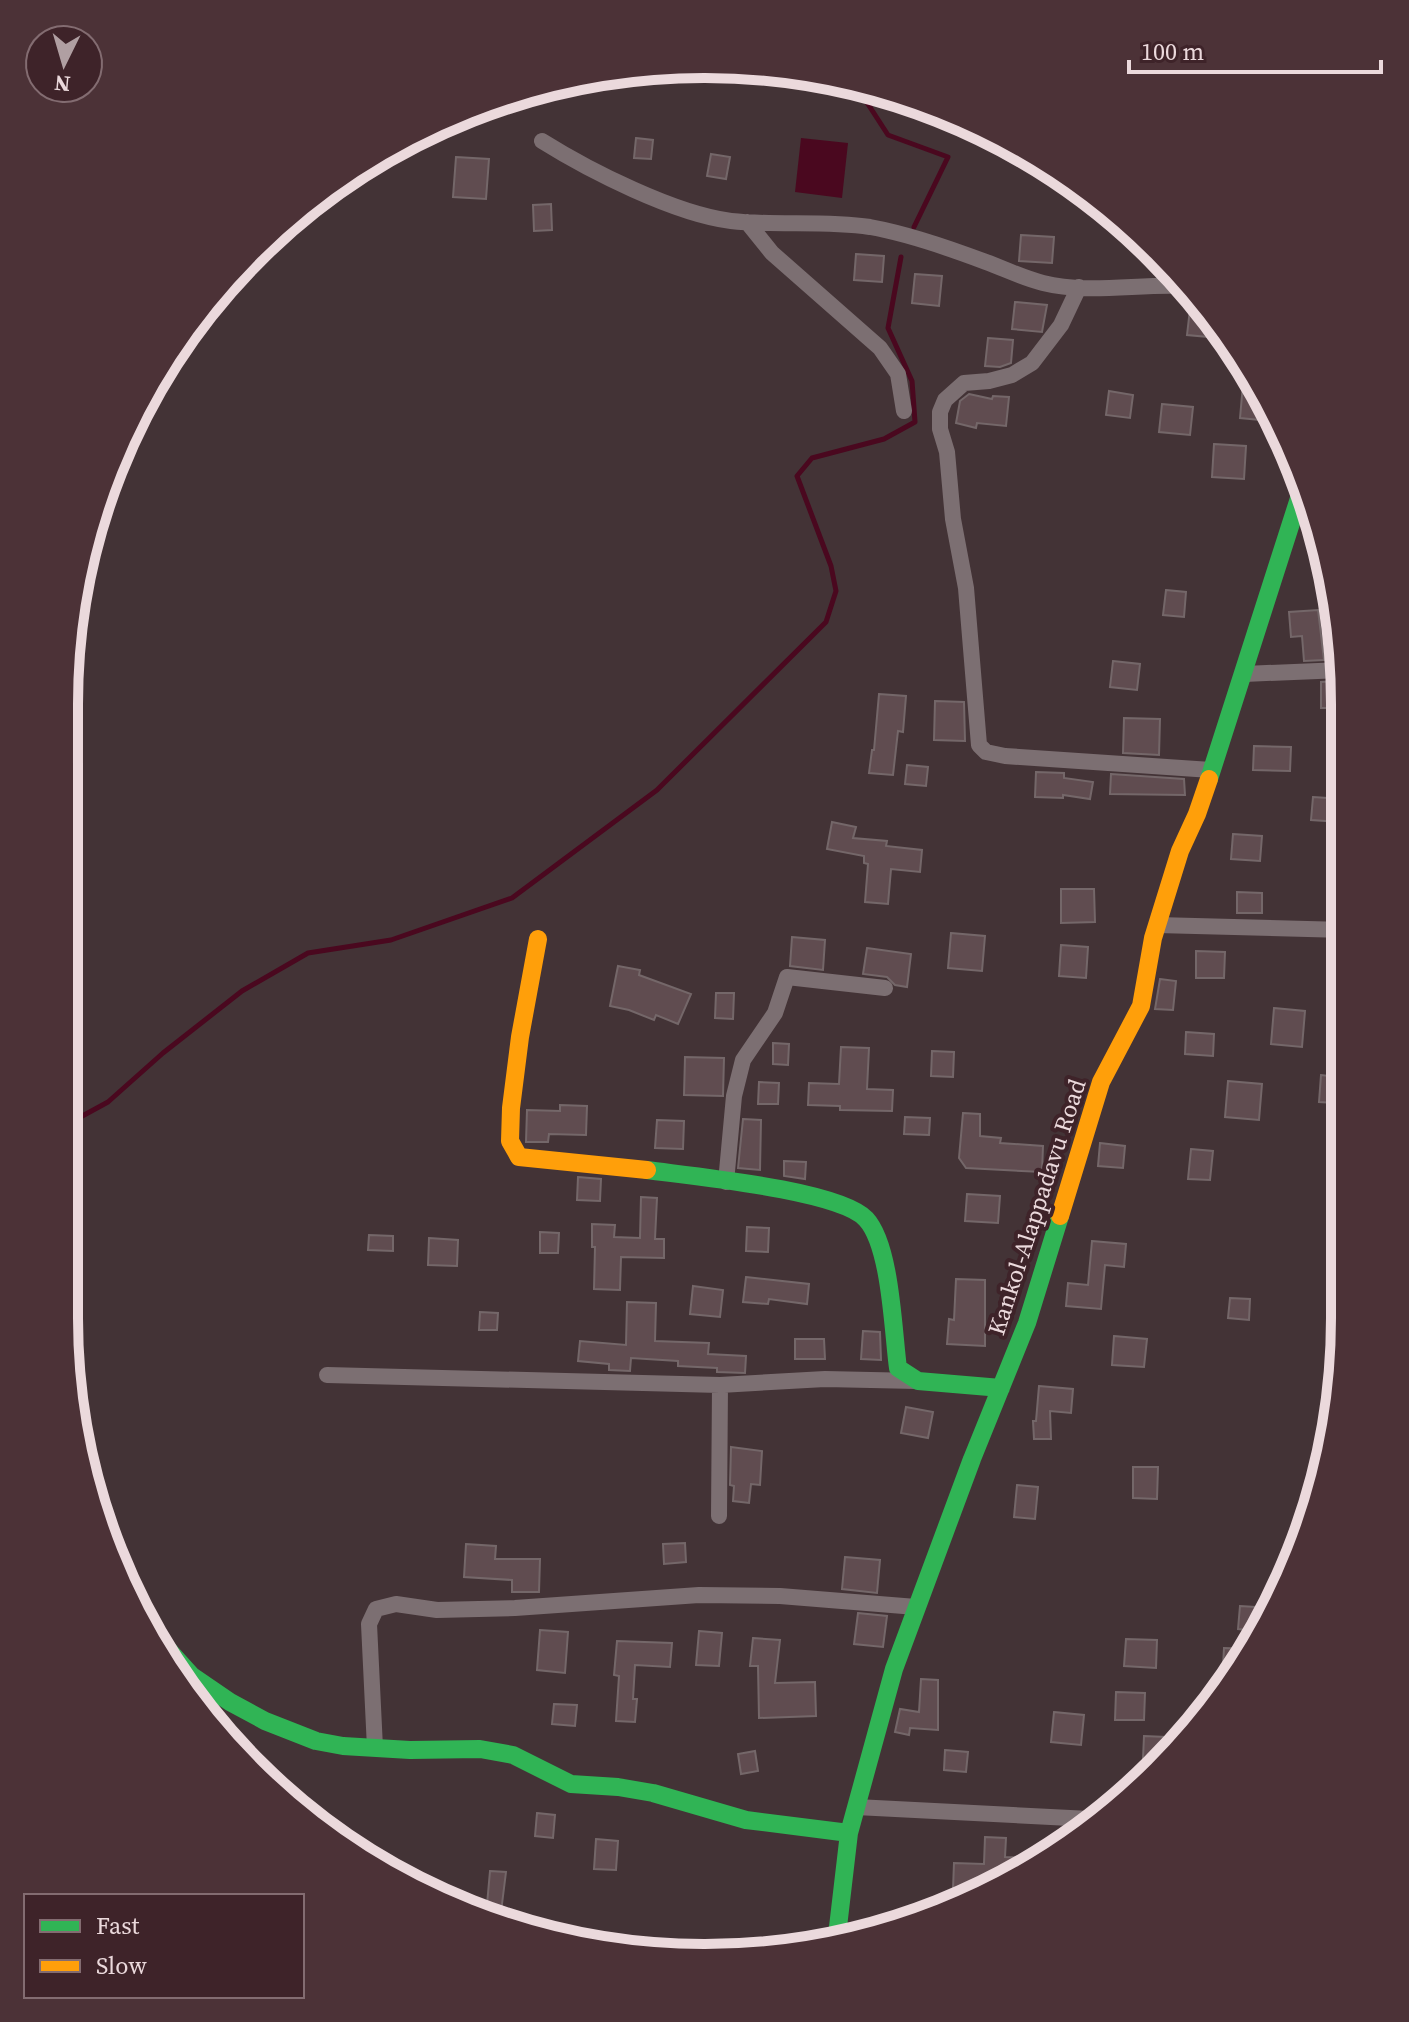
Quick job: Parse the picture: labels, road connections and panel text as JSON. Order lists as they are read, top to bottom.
{
  "streets": {
    "street": ["Kankol-Alappadavu Road"]
  },
  "legend": ["Fast", "Slow"],
  "scale_bar": "100 m",
  "north": "bottom"
}
